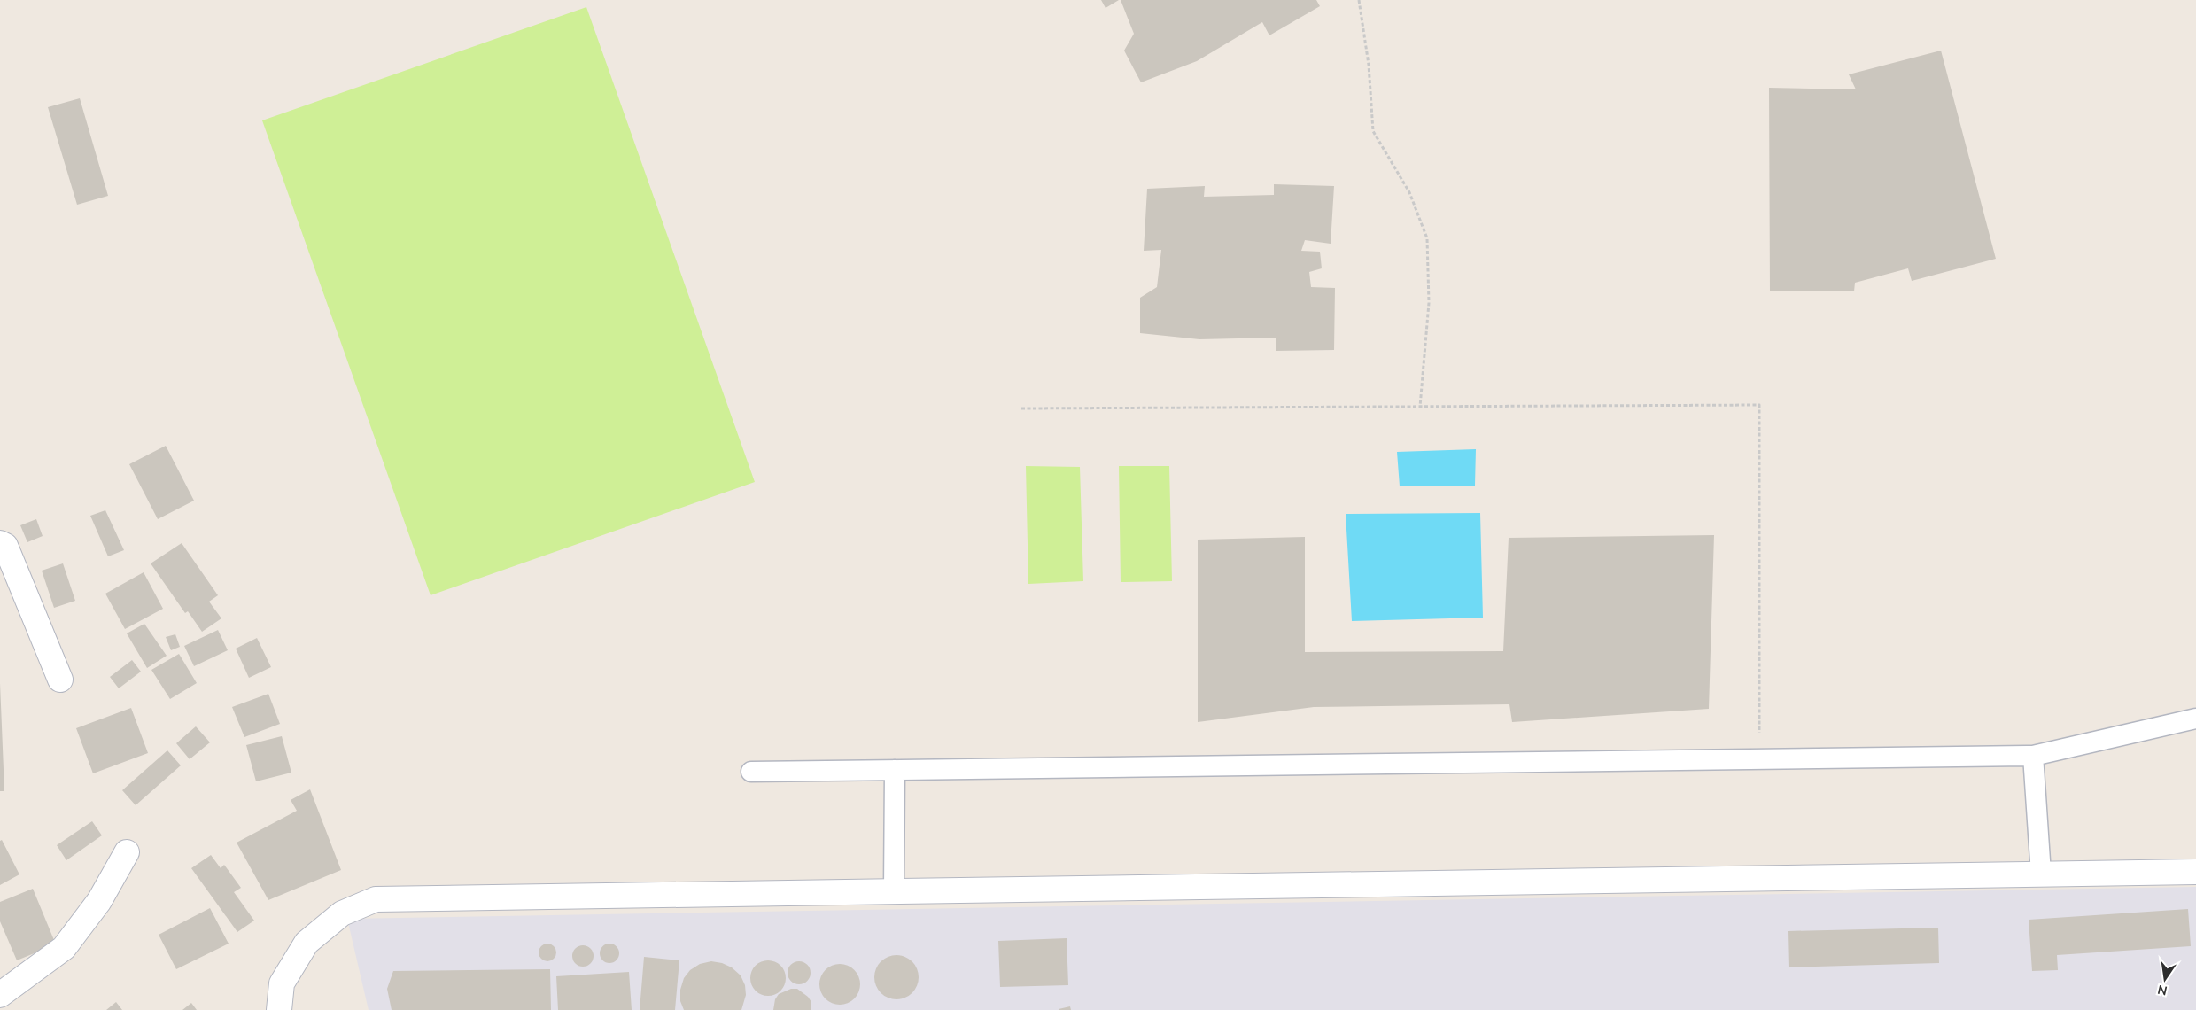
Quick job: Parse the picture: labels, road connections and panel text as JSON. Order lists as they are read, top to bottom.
{
  "north": "bottom"
}
